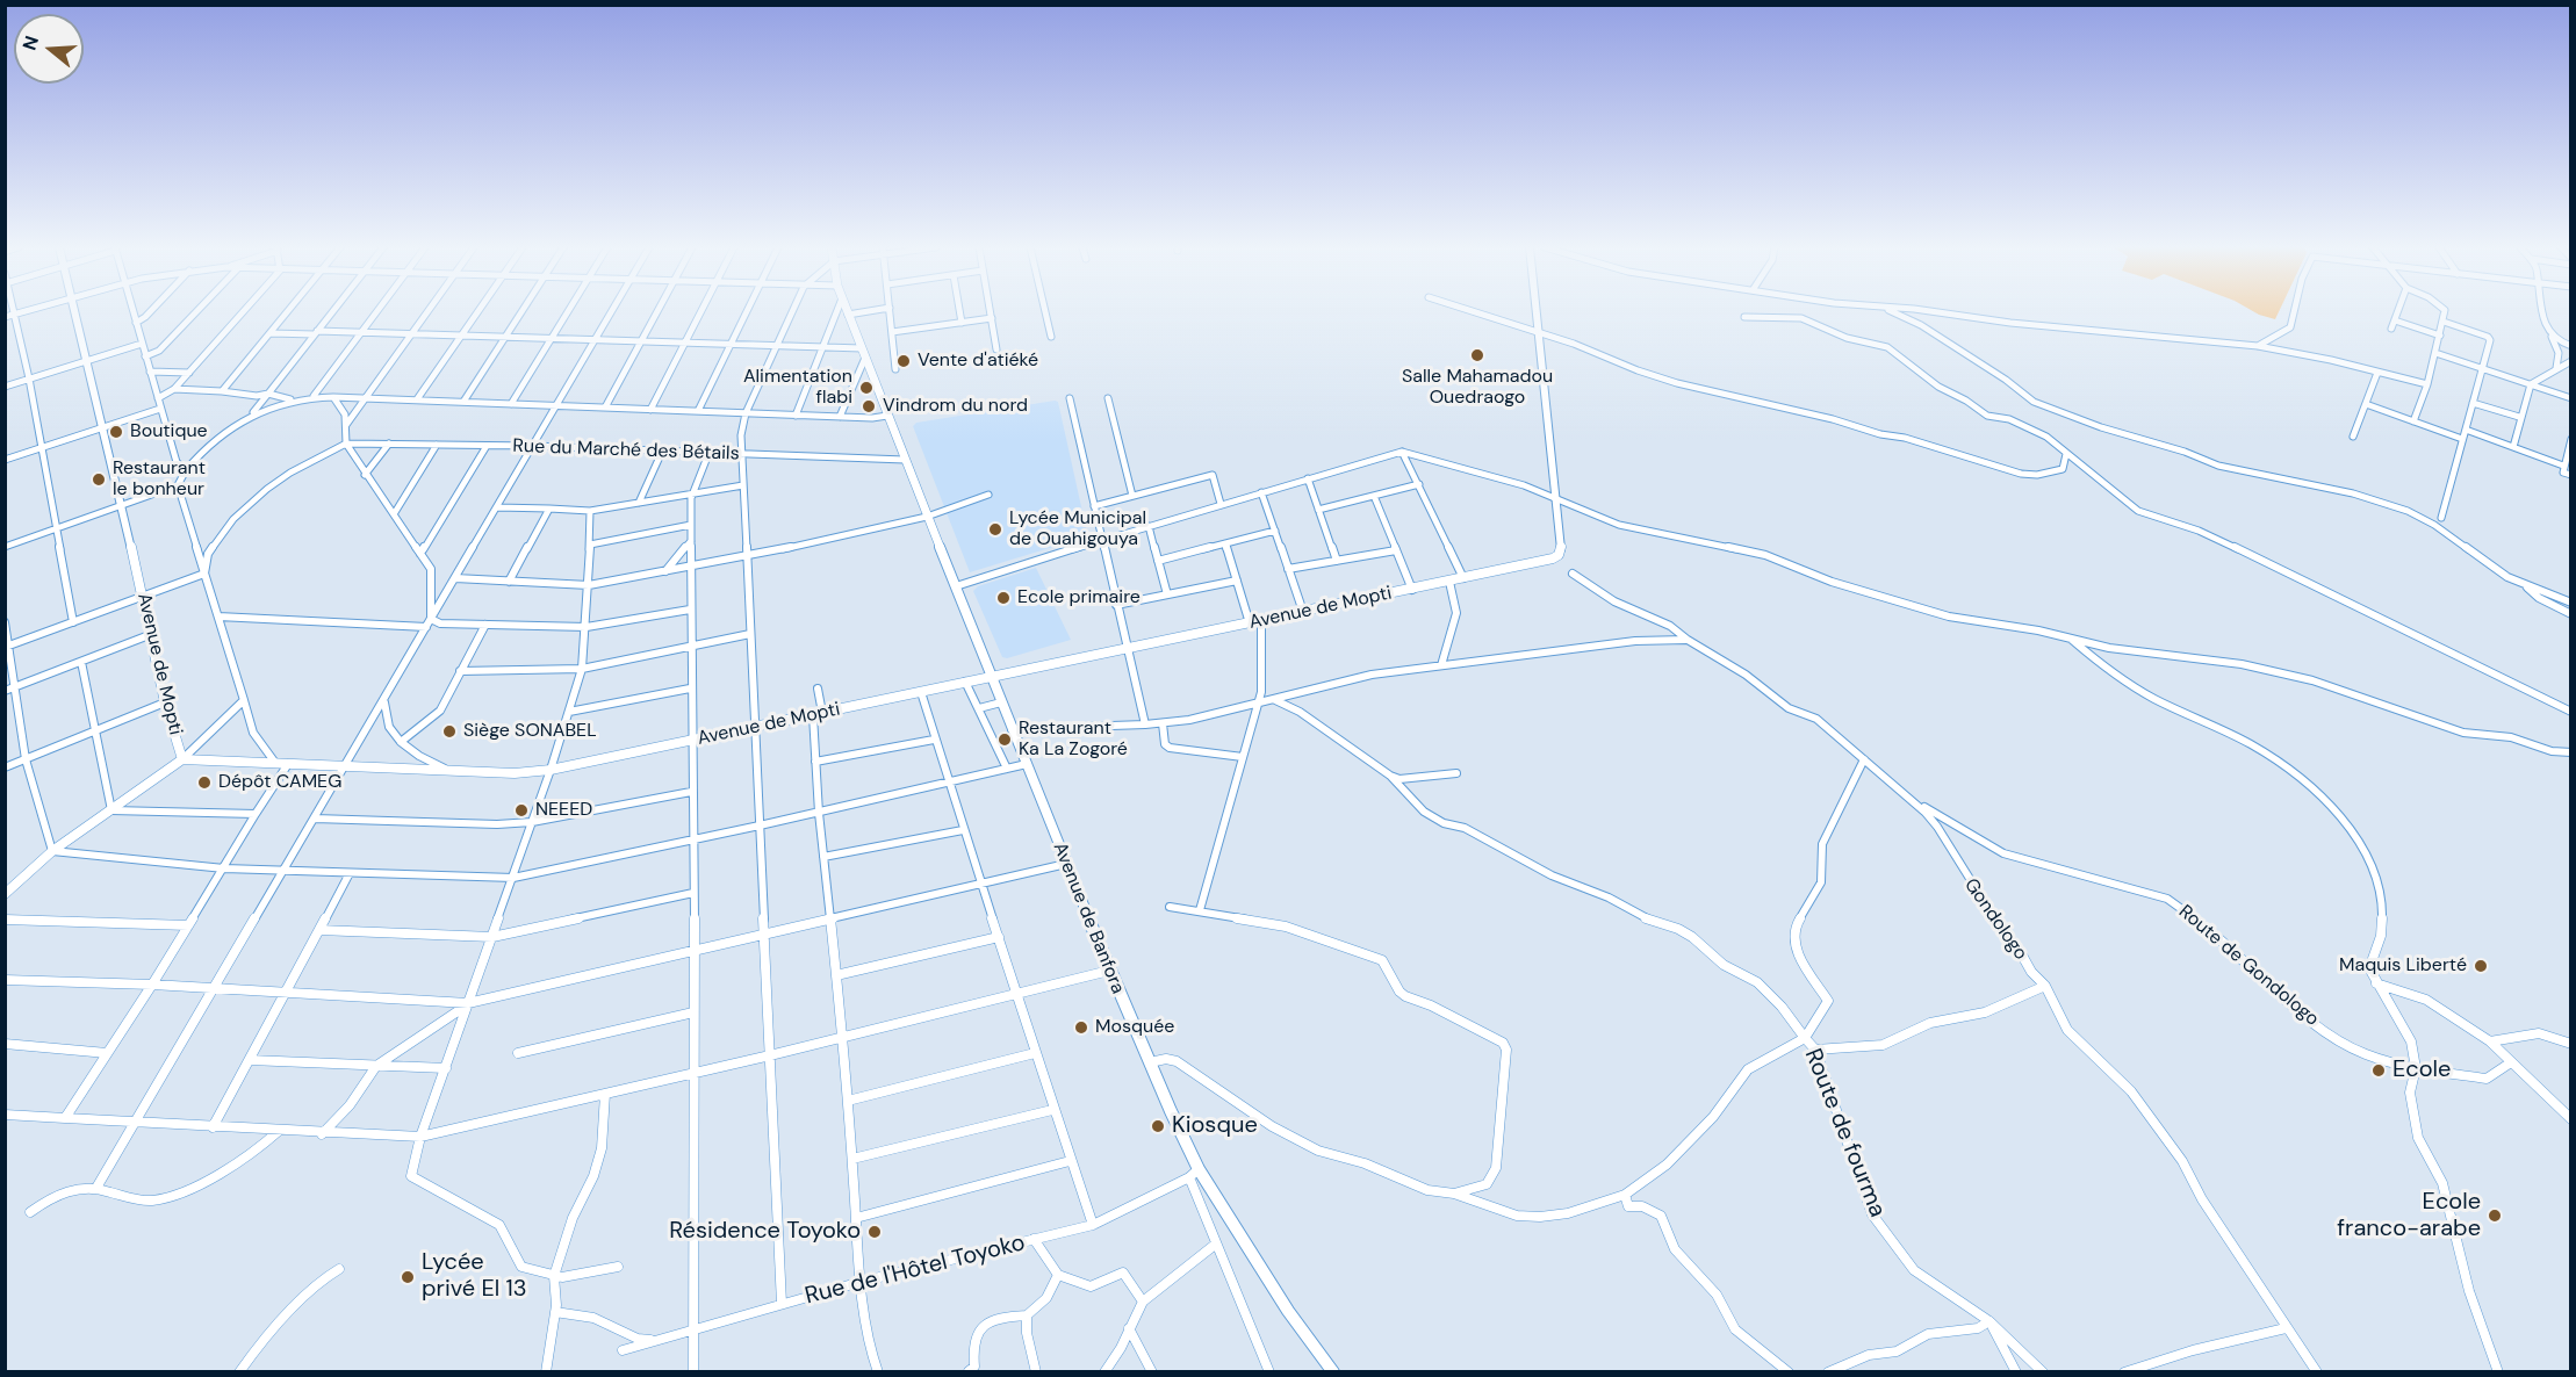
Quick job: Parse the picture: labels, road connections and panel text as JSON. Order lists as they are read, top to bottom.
{
  "streets": {
    "main road": ["Avenue de Banfora"],
    "street": [
      "Rue du Marché des Bétails",
      "Avenue de Mopti",
      "Gondologo",
      "Route de Gondologo",
      "Route de fourma",
      "Rue de l'Hôtel Toyoko"
    ]
  },
  "crossings": [
    ["Rue du Marché des Bétails", "Avenue de Banfora"],
    ["Avenue de Mopti", "Avenue de Banfora"],
    ["Avenue de Banfora", "Rue de l'Hôtel Toyoko"],
    ["Gondologo", "Route de Gondologo"],
    ["Gondologo", "Route de fourma"]
  ],
  "places": [
    "Salle Mahamadou Ouedraogo",
    "Vente d'atiéké",
    "Alimentation flabi",
    "Vindrom du nord",
    "Boutique",
    "Restaurant le bonheur",
    "Lycée Municipal de Ouahigouya",
    "Ecole primaire",
    "Siège SONABEL",
    "Restaurant Ka La Zogoré",
    "Dépôt CAMEG",
    "NEEED",
    "Maquis Liberté",
    "Mosquée",
    "Ecole",
    "Kiosque",
    "Ecole franco-arabe",
    "Résidence Toyoko",
    "Lycée privé El 13"
  ],
  "north": "left"
}
